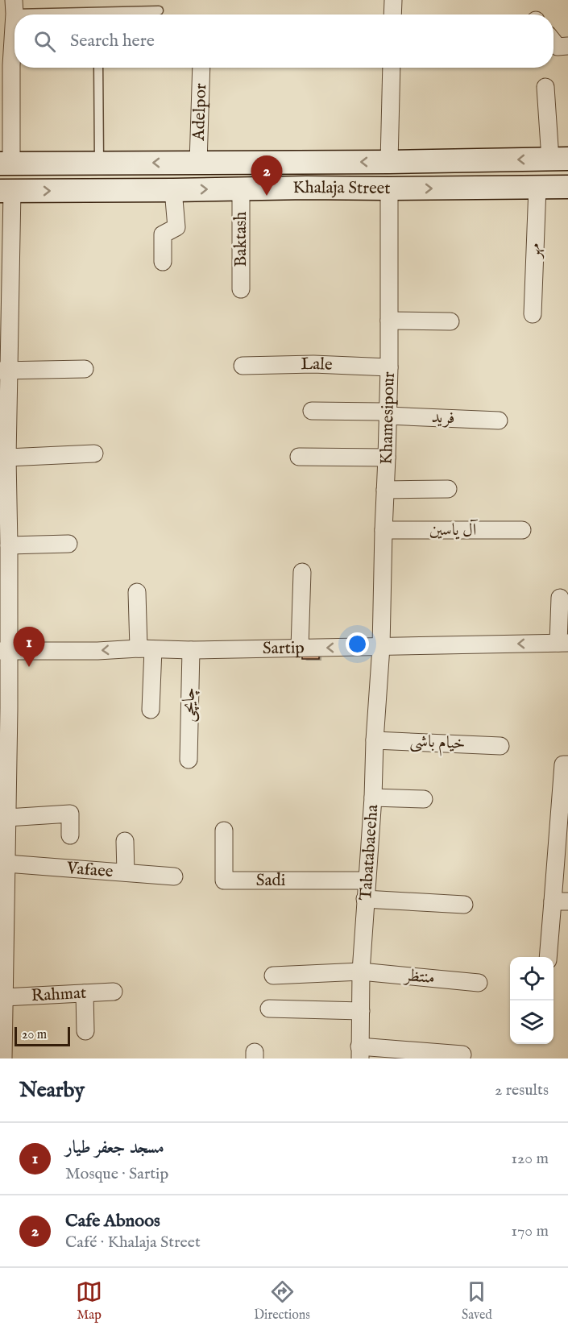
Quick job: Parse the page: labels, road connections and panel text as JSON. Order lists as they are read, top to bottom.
{
  "streets": {
    "main road": ["Khalaja Street"],
    "street": [
      "Adelpor",
      "Baktash",
      "مهر",
      "Lale",
      "Khamesipour",
      "فرید",
      "آل یاسین",
      "Sartip",
      "چایچی",
      "خیام باشی",
      "Tabatabaeeha",
      "Vafaee",
      "Sadi",
      "منتظر",
      "Rahmat"
    ]
  },
  "crossings": [
    ["Adelpor", "Khalaja Street"],
    ["Khalaja Street", "Baktash"],
    ["Khalaja Street", "مهر"],
    ["Khalaja Street", "Khamesipour"],
    ["Lale", "Khamesipour"],
    ["Khamesipour", "فرید"],
    ["Khamesipour", "آل یاسین"],
    ["Khamesipour", "Sartip"],
    ["Khamesipour", "Tabatabaeeha"],
    ["Sartip", "چایچی"],
    ["Sartip", "Tabatabaeeha"],
    ["خیام باشی", "Tabatabaeeha"],
    ["Tabatabaeeha", "Sadi"],
    ["Tabatabaeeha", "منتظر"]
  ],
  "one_way": ["Sartip"],
  "scale_bar": "20 m",
  "page": {
    "search": "Search here",
    "pins": ["2", "1"],
    "scale": "20 m",
    "heading": ["Nearby", "2 results"],
    "list": [
      {
        "mark": "1",
        "name": "مسجد جعفر طیار",
        "note": "Mosque · Sartip",
        "value": "120 m"
      },
      {
        "mark": "2",
        "name": "Cafe Abnoos",
        "note": "Café · Khalaja Street",
        "value": "170 m"
      }
    ],
    "nav": ["Map", "Directions", "Saved"]
  }
}
